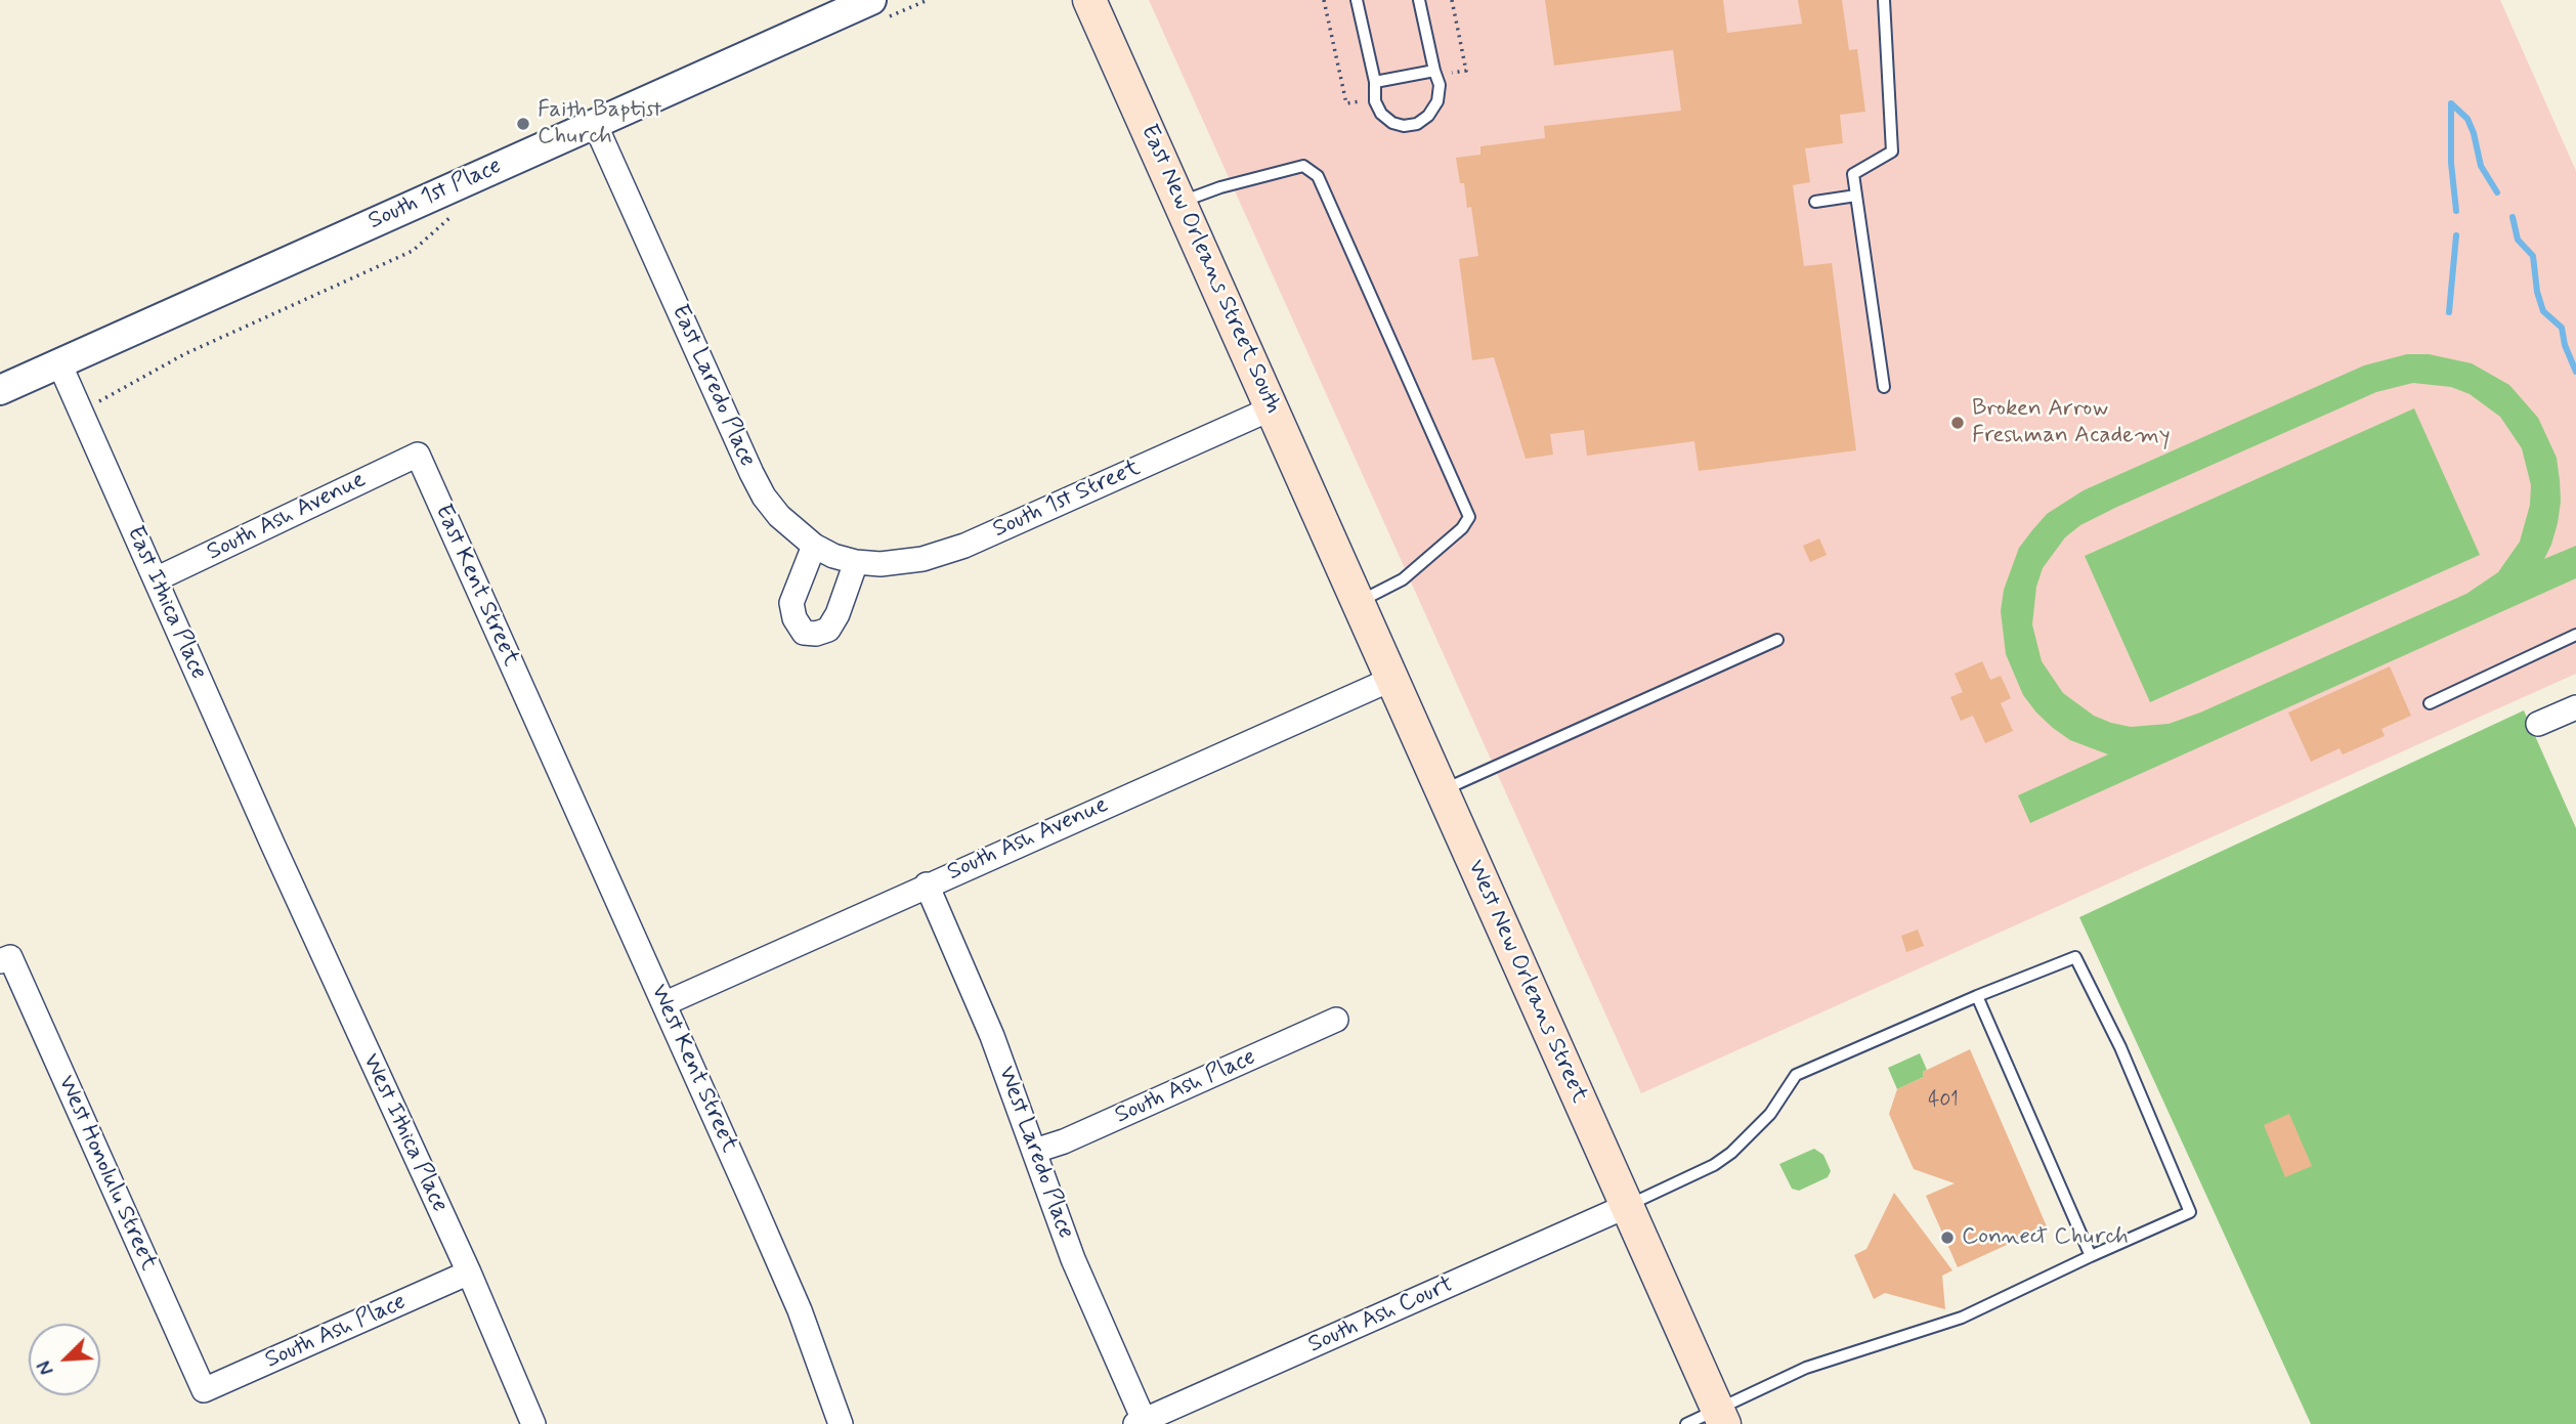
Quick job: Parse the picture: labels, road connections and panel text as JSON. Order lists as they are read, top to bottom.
{
  "streets": {
    "main road": ["East New Orleans Street South", "West New Orleans Street"],
    "street": [
      "South 1st Place",
      "East Laredo Place",
      "South 1st Street",
      "South Ash Avenue",
      "East Kent Street",
      "East Ithica Place",
      "West Kent Street",
      "South Ash Place",
      "West Ithica Place",
      "West Laredo Place",
      "West Honolulu Street",
      "South Ash Court"
    ]
  },
  "crossings": [
    ["South 1st Place", "East Laredo Place"],
    ["South 1st Place", "East Ithica Place"],
    ["East New Orleans Street South", "South 1st Street"],
    ["East New Orleans Street South", "West New Orleans Street"],
    ["East Laredo Place", "South 1st Street"],
    ["South Ash Avenue", "East Kent Street"],
    ["South Ash Avenue", "East Ithica Place"],
    ["South Ash Avenue", "West New Orleans Street"],
    ["South Ash Avenue", "West Kent Street"],
    ["South Ash Avenue", "West Laredo Place"],
    ["East Kent Street", "West Kent Street"],
    ["East Ithica Place", "West Ithica Place"],
    ["West New Orleans Street", "South Ash Court"],
    ["South Ash Place", "West Ithica Place"],
    ["South Ash Place", "West Laredo Place"],
    ["South Ash Place", "West Honolulu Street"],
    ["West Laredo Place", "South Ash Court"]
  ],
  "places": ["Faith Baptist Church", "Broken Arrow Freshman Academy", "Connect Church"],
  "house_numbers": ["401"],
  "north": "bottom left"
}
